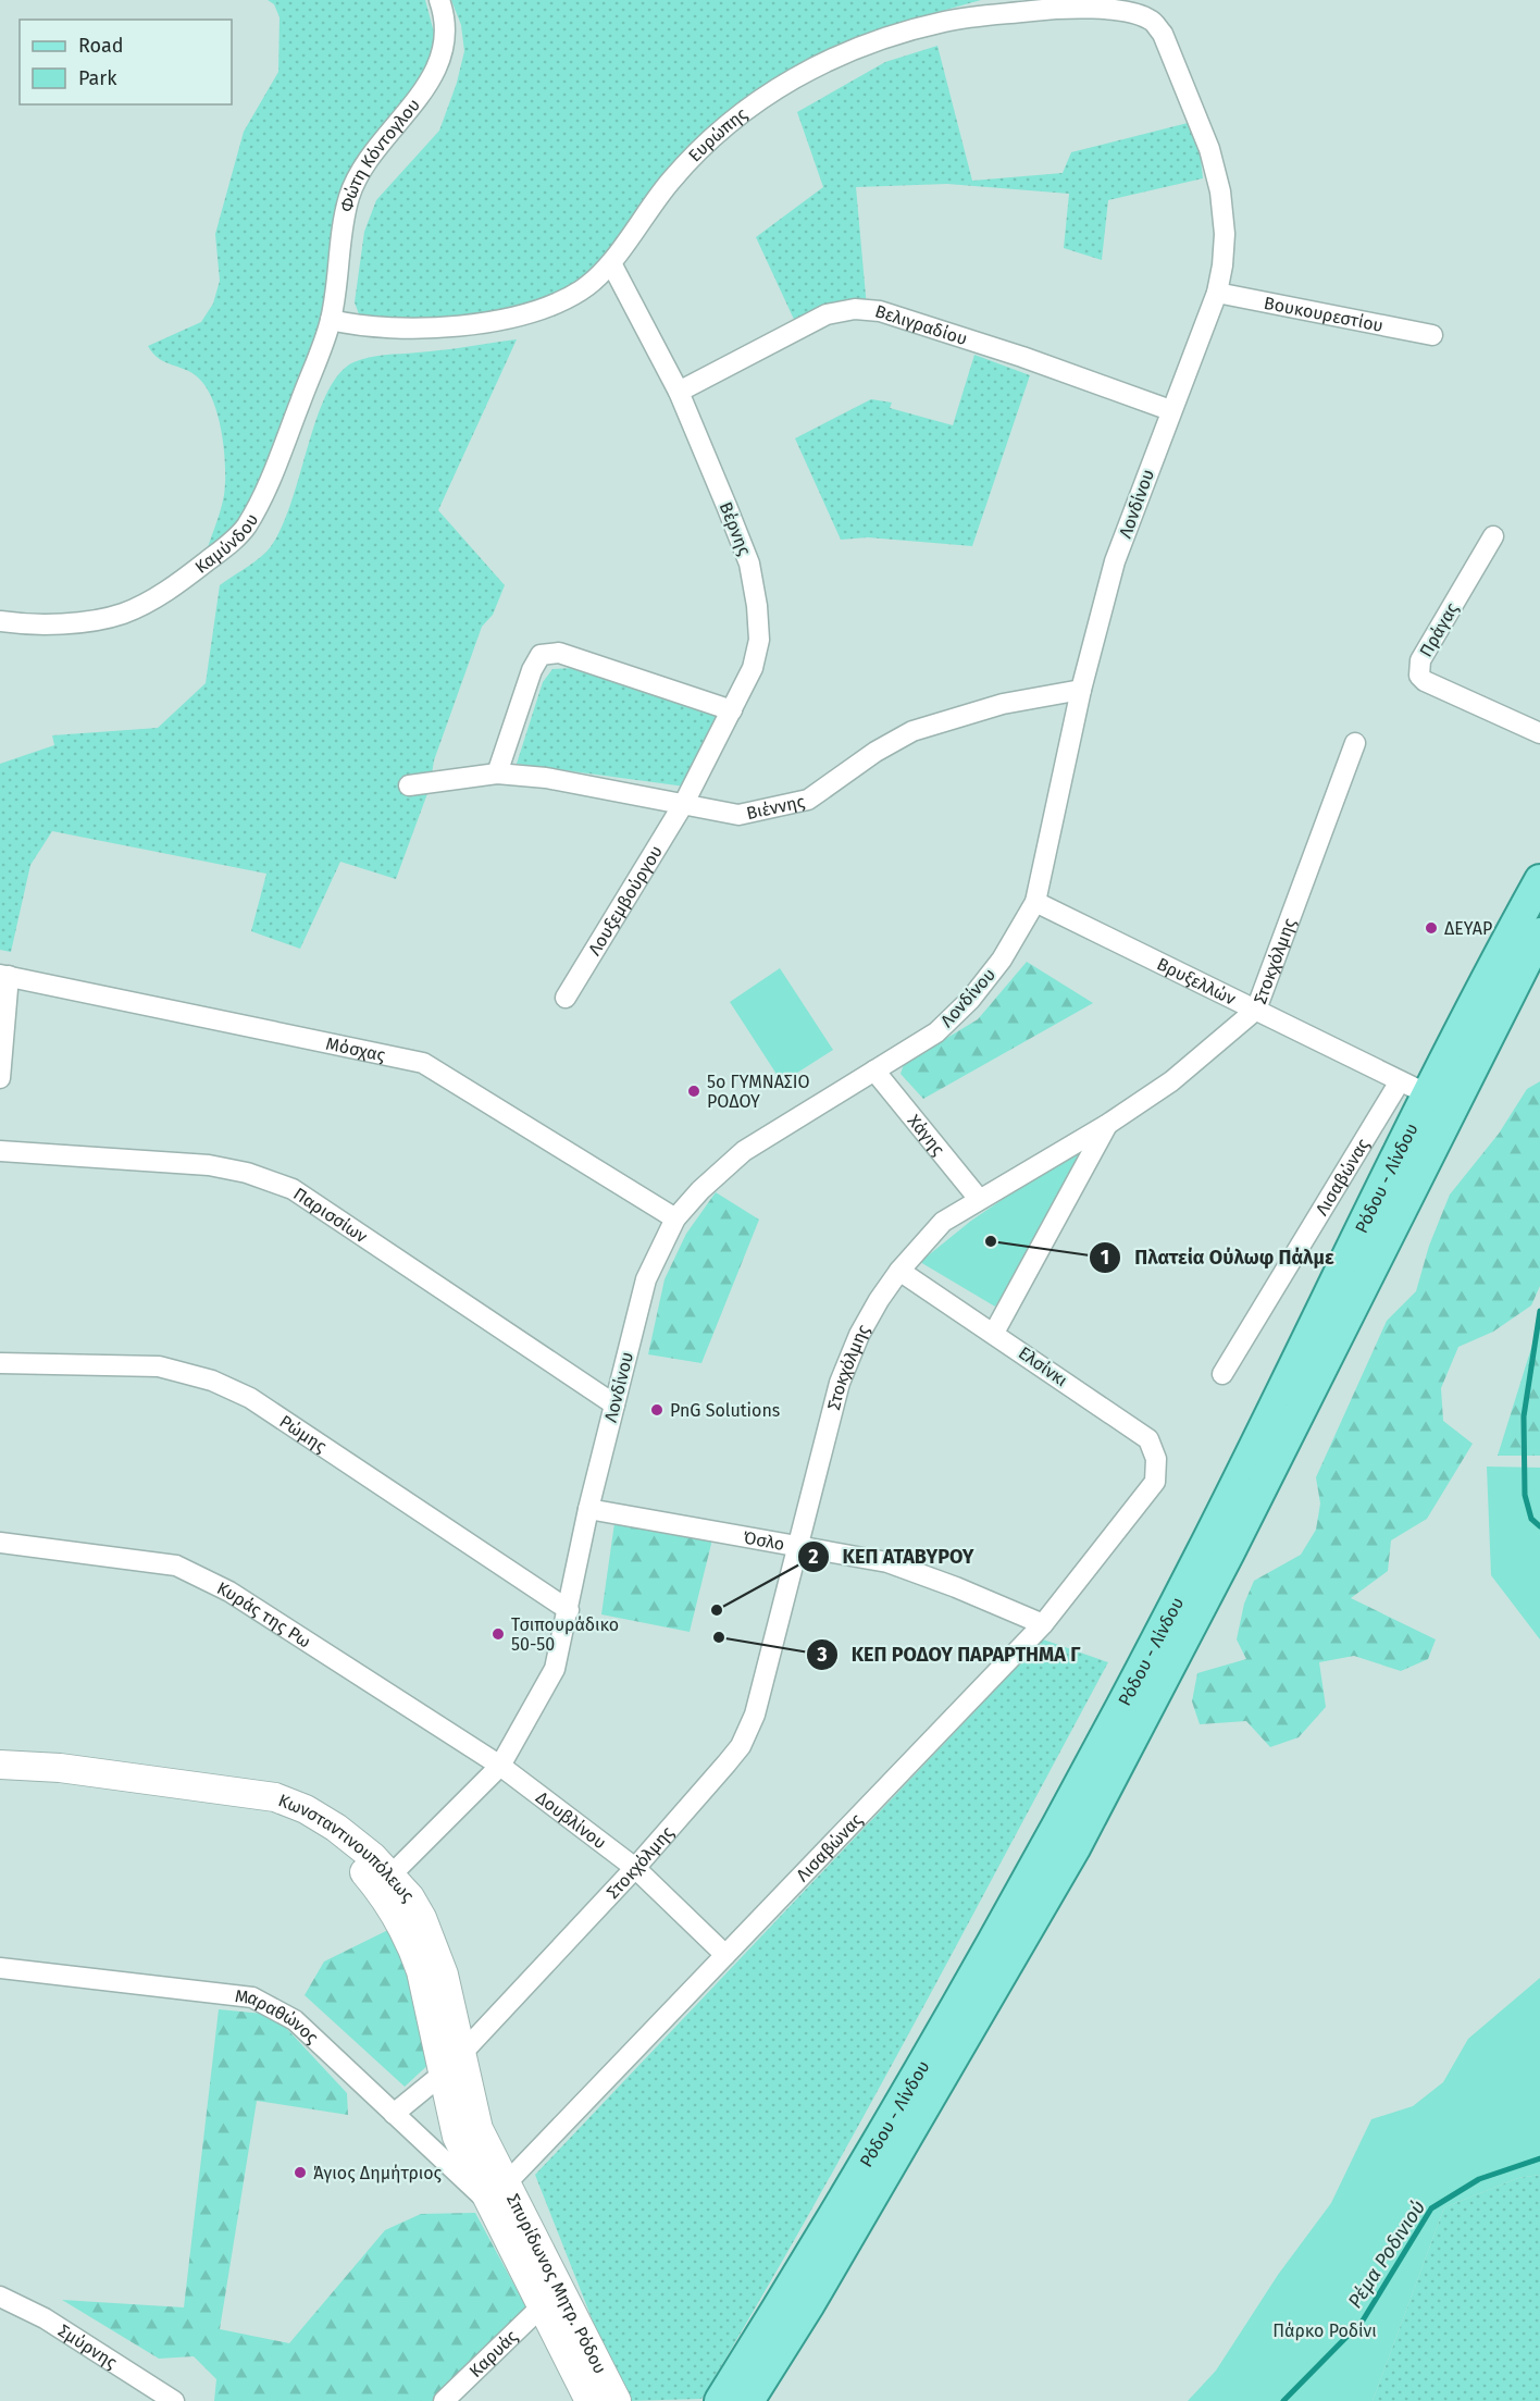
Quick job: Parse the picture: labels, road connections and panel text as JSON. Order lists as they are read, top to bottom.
{
  "streets": {
    "main road": ["Ρόδου - Λίνδου", "Κωνσταντινουπόλεως", "Σπυρίδωνος Μητρ. Ρόδου"],
    "street": [
      "Ευρώπης",
      "Φώτη Κόντογλου",
      "Βουκουρεστίου",
      "Βελιγραδίου",
      "Λονδίνου",
      "Βέρνης",
      "Καμύνδου",
      "Πράγας",
      "Βιέννης",
      "Λουξεμβούργου",
      "Στοκχόλμης",
      "Βρυξελλών",
      "Μόσχας",
      "Χάγης",
      "Λισαβώνας",
      "Παρισσίων",
      "Ελσίνκι",
      "Ρώμης",
      "Όσλο",
      "Κυράς της Ρω",
      "Δουβλίνου",
      "Μαραθώνος",
      "Σμύρνης",
      "Καρυάς"
    ]
  },
  "crossings": [
    ["Ευρώπης", "Φώτη Κόντογλου"],
    ["Ευρώπης", "Λονδίνου"],
    ["Ευρώπης", "Βέρνης"],
    ["Ευρώπης", "Καμύνδου"],
    ["Φώτη Κόντογλου", "Καμύνδου"],
    ["Βουκουρεστίου", "Λονδίνου"],
    ["Βελιγραδίου", "Λονδίνου"],
    ["Βελιγραδίου", "Βέρνης"],
    ["Λονδίνου", "Βιέννης"],
    ["Λονδίνου", "Βρυξελλών"],
    ["Λονδίνου", "Μόσχας"],
    ["Λονδίνου", "Χάγης"],
    ["Λονδίνου", "Παρισσίων"],
    ["Λονδίνου", "Ρώμης"],
    ["Λονδίνου", "Όσλο"],
    ["Λονδίνου", "Κυράς της Ρω"],
    ["Λονδίνου", "Δουβλίνου"],
    ["Λονδίνου", "Κωνσταντινουπόλεως"],
    ["Βέρνης", "Βιέννης"],
    ["Βέρνης", "Λουξεμβούργου"],
    ["Βιέννης", "Λουξεμβούργου"],
    ["Στοκχόλμης", "Βρυξελλών"],
    ["Στοκχόλμης", "Χάγης"],
    ["Στοκχόλμης", "Ελσίνκι"],
    ["Στοκχόλμης", "Όσλο"],
    ["Στοκχόλμης", "Δουβλίνου"],
    ["Στοκχόλμης", "Κωνσταντινουπόλεως"],
    ["Στοκχόλμης", "Μαραθώνος"],
    ["Βρυξελλών", "Λισαβώνας"],
    ["Βρυξελλών", "Ρόδου - Λίνδου"],
    ["Λισαβώνας", "Ελσίνκι"],
    ["Λισαβώνας", "Όσλο"],
    ["Λισαβώνας", "Δουβλίνου"],
    ["Λισαβώνας", "Κωνσταντινουπόλεως"],
    ["Λισαβώνας", "Μαραθώνος"],
    ["Λισαβώνας", "Σπυρίδωνος Μητρ. Ρόδου"],
    ["Κυράς της Ρω", "Δουβλίνου"],
    ["Κωνσταντινουπόλεως", "Μαραθώνος"],
    ["Κωνσταντινουπόλεως", "Σπυρίδωνος Μητρ. Ρόδου"],
    ["Μαραθώνος", "Σπυρίδωνος Μητρ. Ρόδου"],
    ["Σπυρίδωνος Μητρ. Ρόδου", "Καρυάς"]
  ],
  "water": ["Ρέμα Ροδινιού"],
  "parks": ["Πάρκο Ροδίνι"],
  "places": [
    "ΔΕΥΑΡ",
    "5ο ΓΥΜΝΑΣΙΟ ΡΟΔΟΥ",
    "Πλατεία Ούλωφ Πάλμε",
    "PnG Solutions",
    "ΚΕΠ ΑΤΑΒΥΡΟΥ",
    "Τσιπουράδικο 50-50",
    "ΚΕΠ ΡΟΔΟΥ ΠΑΡΑΡΤΗΜΑ Γ",
    "Άγιος Δημήτριος"
  ],
  "legend": ["Road", "Park"]
}
